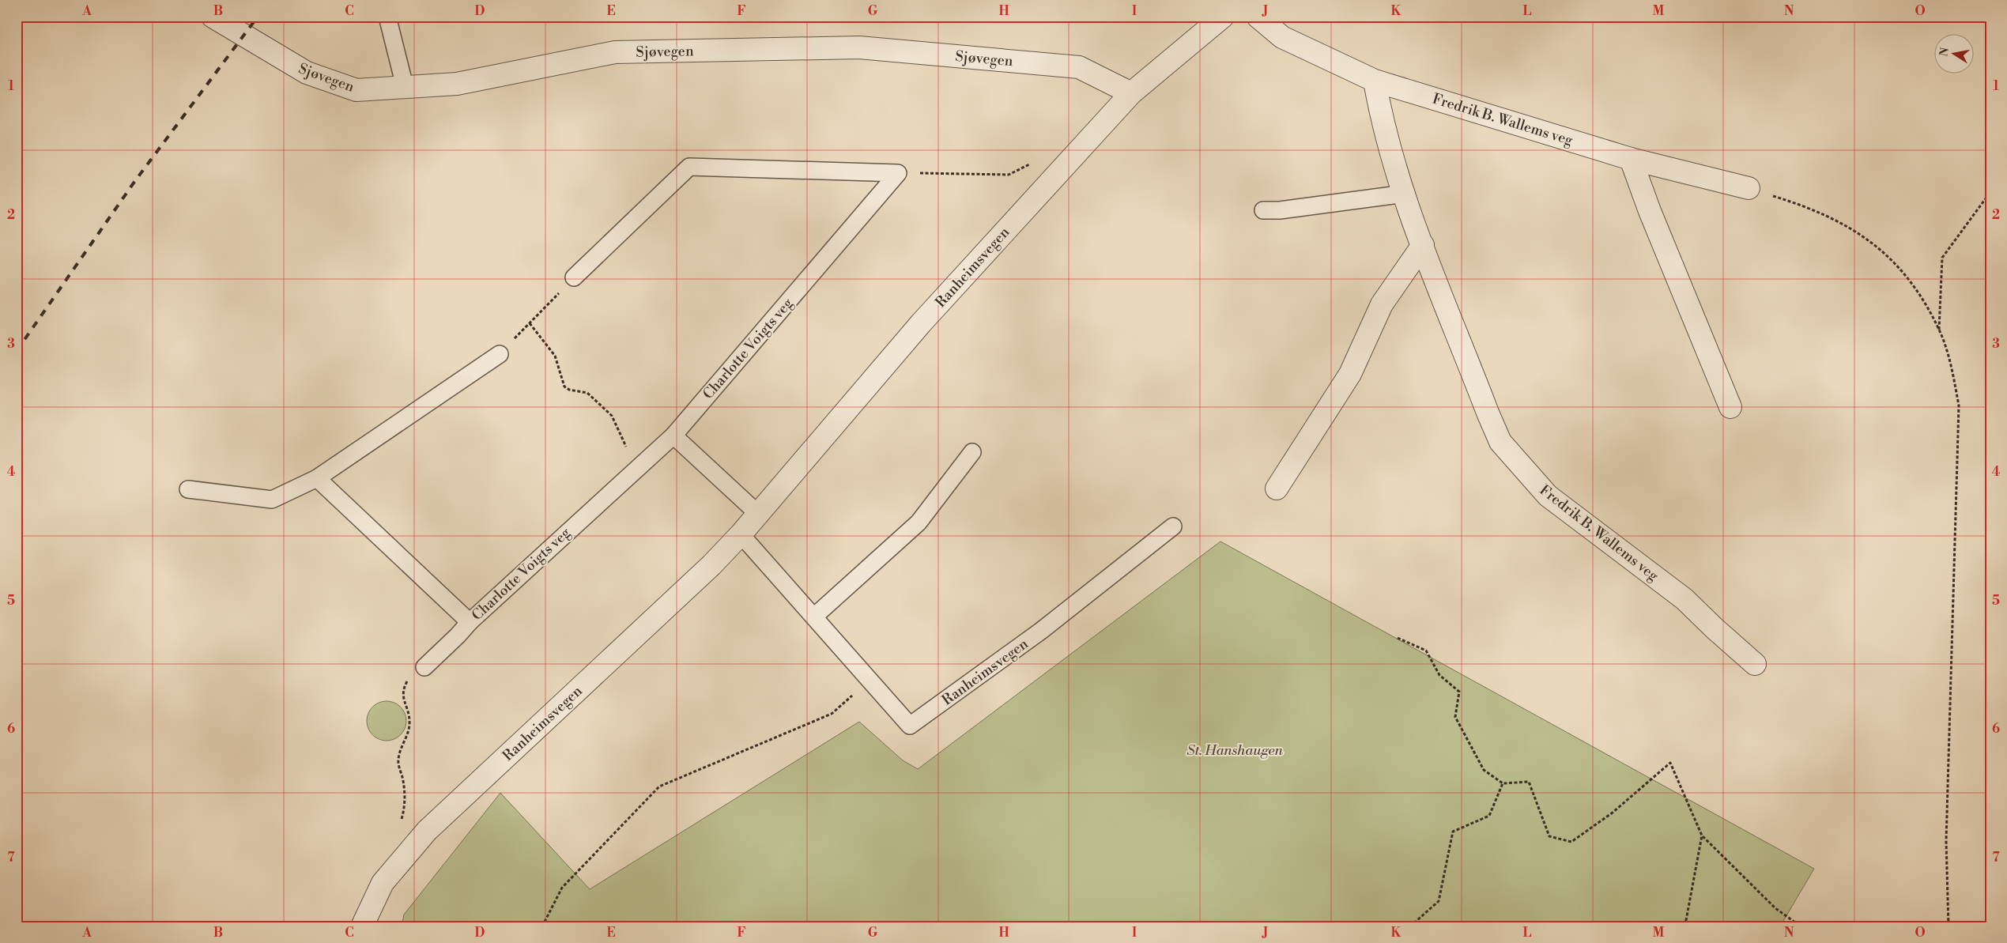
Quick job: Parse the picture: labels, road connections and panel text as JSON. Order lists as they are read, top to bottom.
{
  "streets": {
    "street": ["Sjøvegen", "Fredrik B. Wallems veg", "Ranheimsvegen"],
    "lane": ["Charlotte Voigts veg"]
  },
  "crossings": [
    ["Sjøvegen", "Ranheimsvegen"]
  ],
  "parks": ["St. Hanshaugen"],
  "north": "left",
  "grid": {
    "columns": [
      "A",
      "B",
      "C",
      "D",
      "E",
      "F",
      "G",
      "H",
      "I",
      "J",
      "K",
      "L",
      "M",
      "N",
      "O"
    ],
    "rows": [
      "1",
      "2",
      "3",
      "4",
      "5",
      "6",
      "7"
    ]
  }
}
